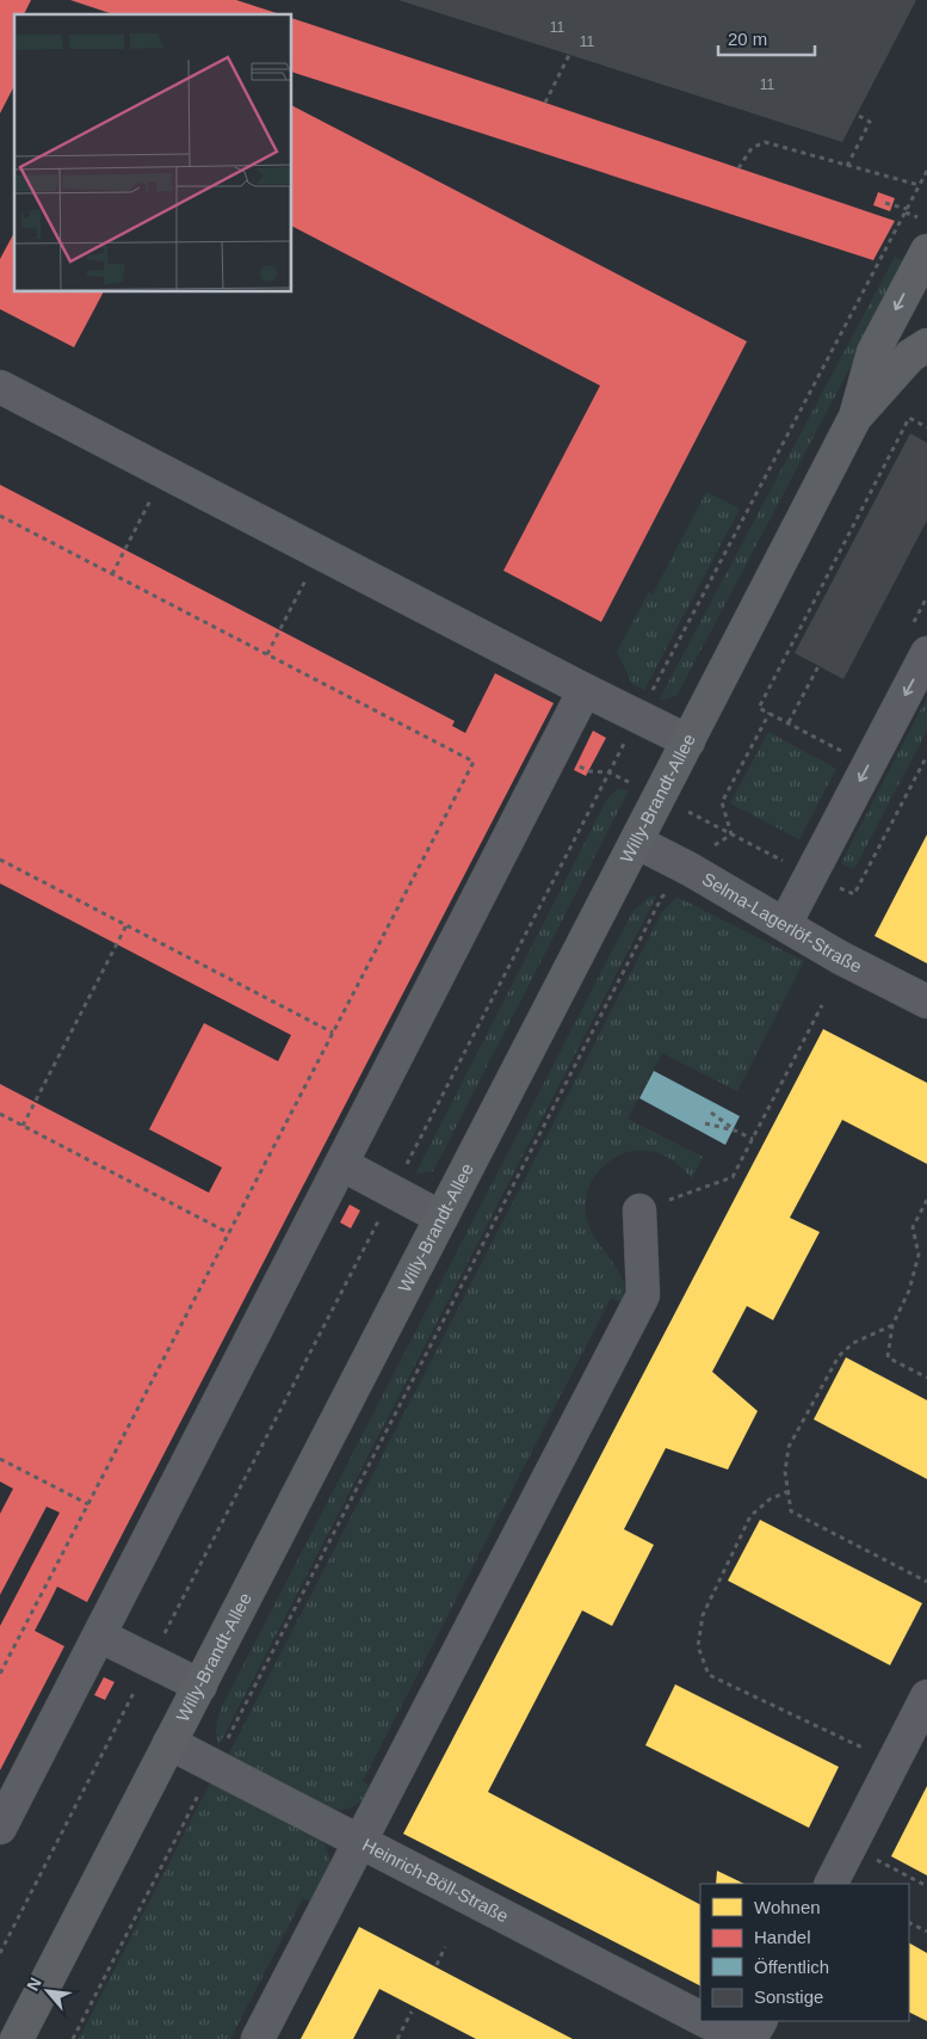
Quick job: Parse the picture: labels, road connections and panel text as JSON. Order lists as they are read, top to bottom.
{
  "streets": {
    "main road": ["Willy-Brandt-Allee"],
    "street": ["Selma-Lagerlöf-Straße", "Heinrich-Böll-Straße"]
  },
  "crossings": [
    ["Willy-Brandt-Allee", "Selma-Lagerlöf-Straße"],
    ["Willy-Brandt-Allee", "Heinrich-Böll-Straße"]
  ],
  "house_numbers": ["11", "11", "11"],
  "legend": [
    "Wohnen",
    "Handel",
    "Öffentlich",
    "Sonstige"
  ],
  "scale_bar": "20 m",
  "north": "top left"
}
